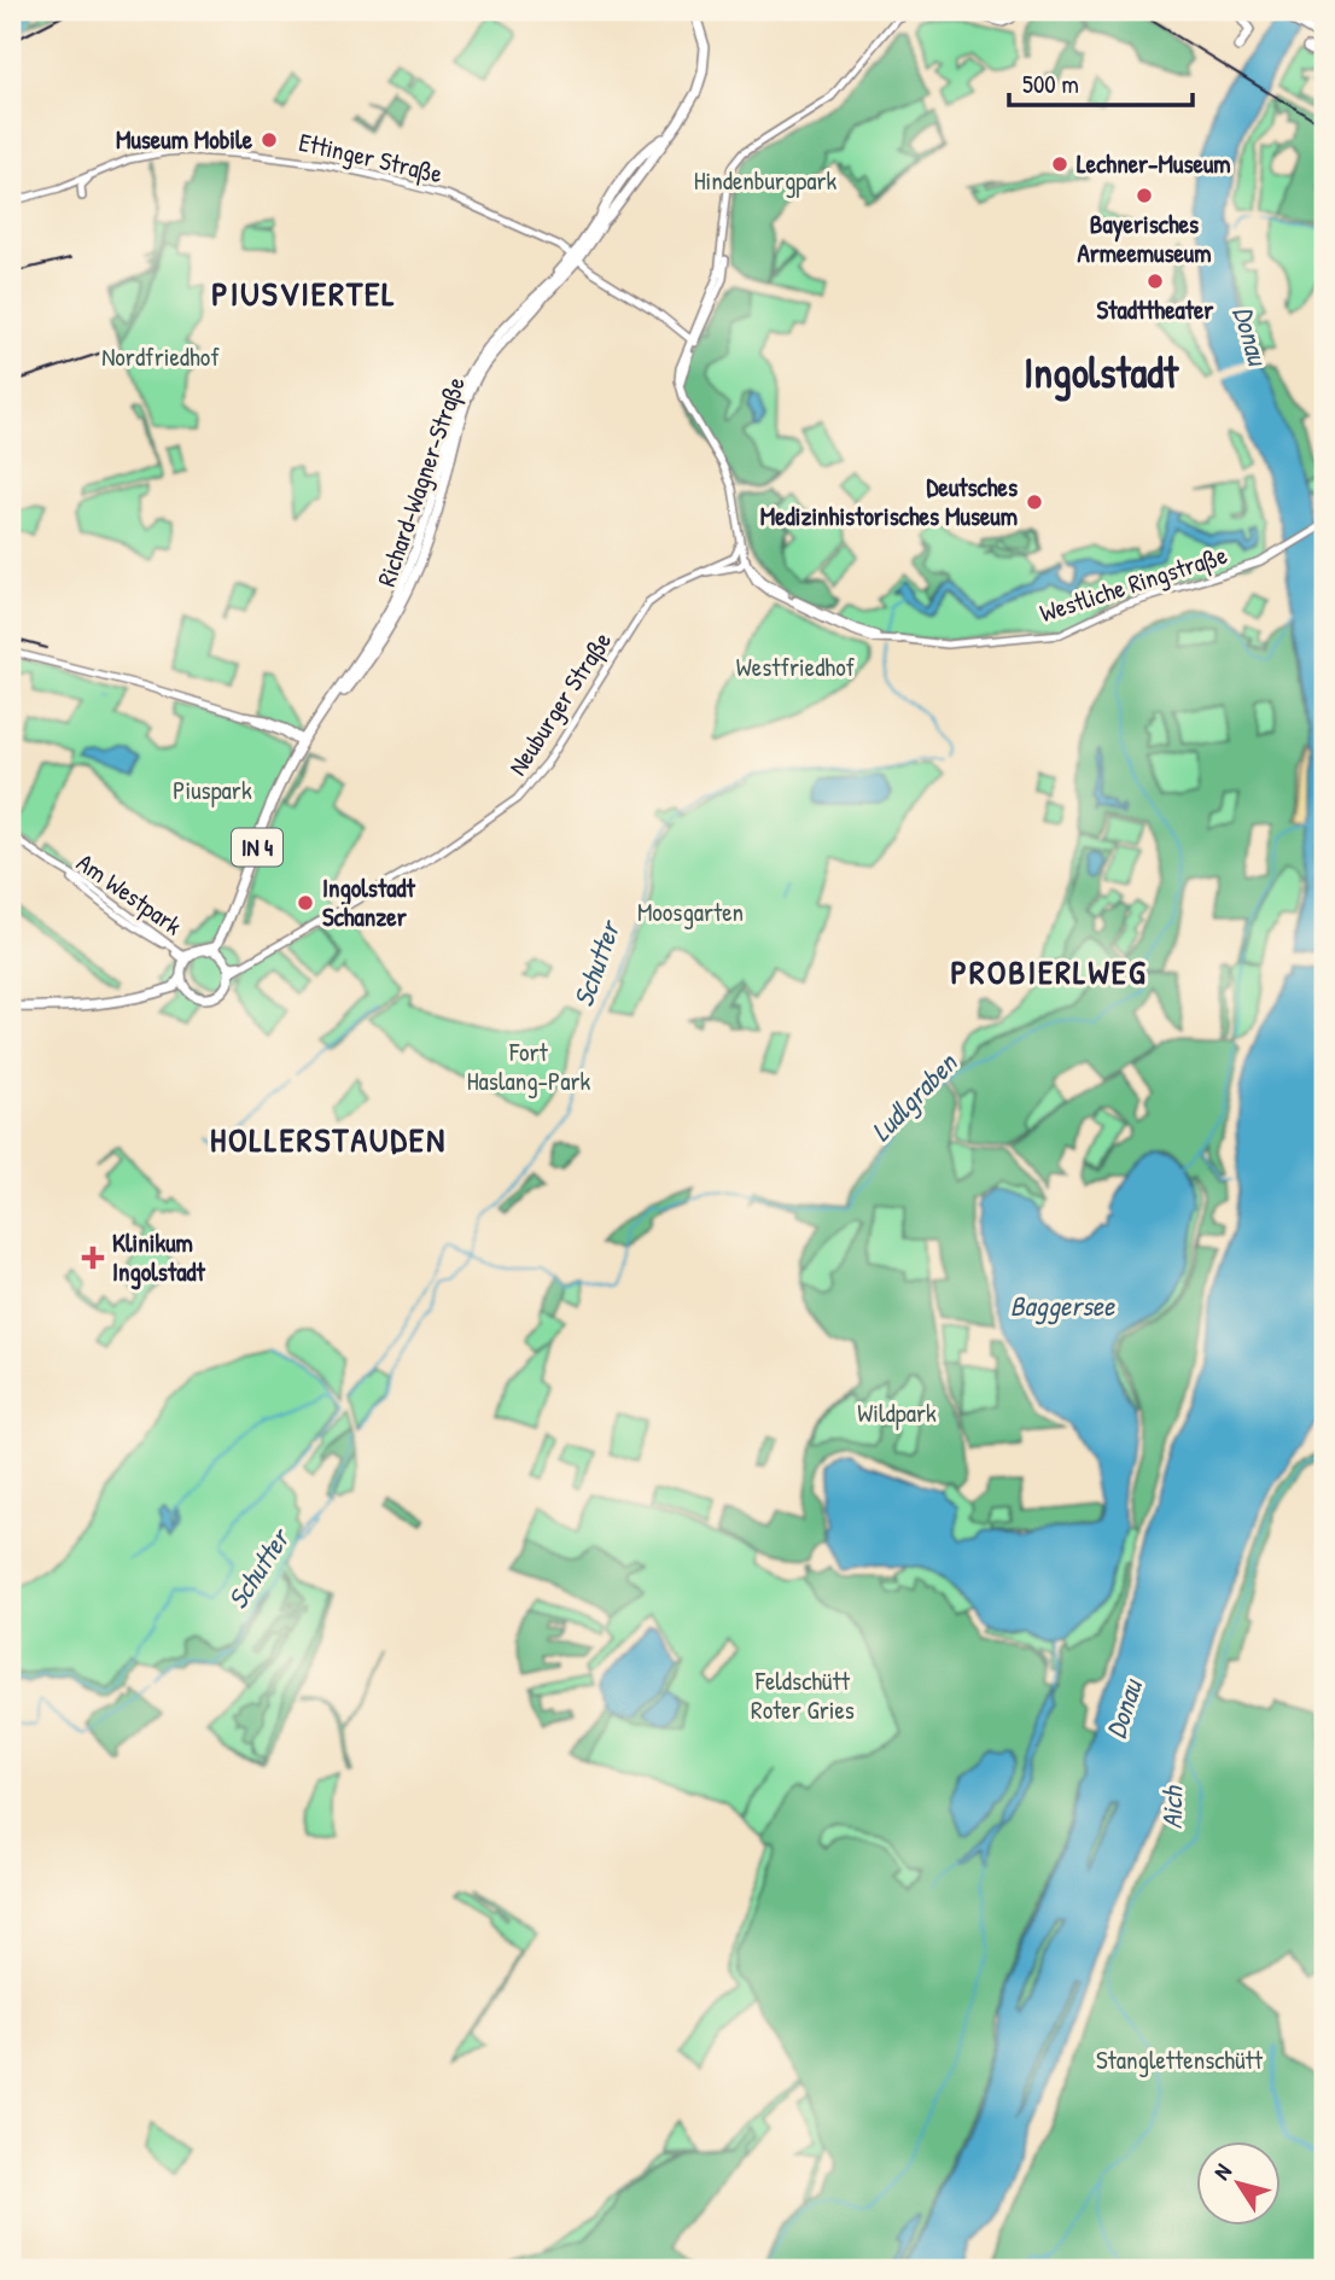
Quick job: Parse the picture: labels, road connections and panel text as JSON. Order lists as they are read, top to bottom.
{
  "streets": {
    "main road": [
      "Ettinger Straße",
      "Richard-Wagner-Straße",
      "Westliche Ringstraße",
      "Neuburger Straße",
      "IN 4",
      "Am Westpark"
    ]
  },
  "crossings": [
    ["Ettinger Straße", "Richard-Wagner-Straße"],
    ["Ettinger Straße", "Westliche Ringstraße"],
    ["Richard-Wagner-Straße", "Neuburger Straße"],
    ["Richard-Wagner-Straße", "IN 4"],
    ["Richard-Wagner-Straße", "Am Westpark"],
    ["Westliche Ringstraße", "Neuburger Straße"],
    ["Neuburger Straße", "IN 4"],
    ["Neuburger Straße", "Am Westpark"],
    ["IN 4", "Am Westpark"]
  ],
  "districts": [
    "PIUSVIERTEL",
    "Ingolstadt",
    "PROBIERLWEG",
    "HOLLERSTAUDEN"
  ],
  "water": [
    "Donau",
    "Schutter",
    "Ludlgraben",
    "Baggersee",
    "Aich"
  ],
  "parks": [
    "Hindenburgpark",
    "Nordfriedhof",
    "Westfriedhof",
    "Piuspark",
    "Moosgarten",
    "Fort Haslang-Park",
    "Wildpark",
    "Feldschütt Roter Gries",
    "Stanglettenschütt"
  ],
  "places": {
    "other": [
      "Museum Mobile",
      "Lechner-Museum",
      "Bayerisches Armeemuseum",
      "Stadttheater",
      "Deutsches Medizinhistorisches Museum",
      "Ingolstadt Schanzer"
    ],
    "health": ["Klinikum Ingolstadt"]
  },
  "scale_bar": "500 m",
  "north": "top left"
}
